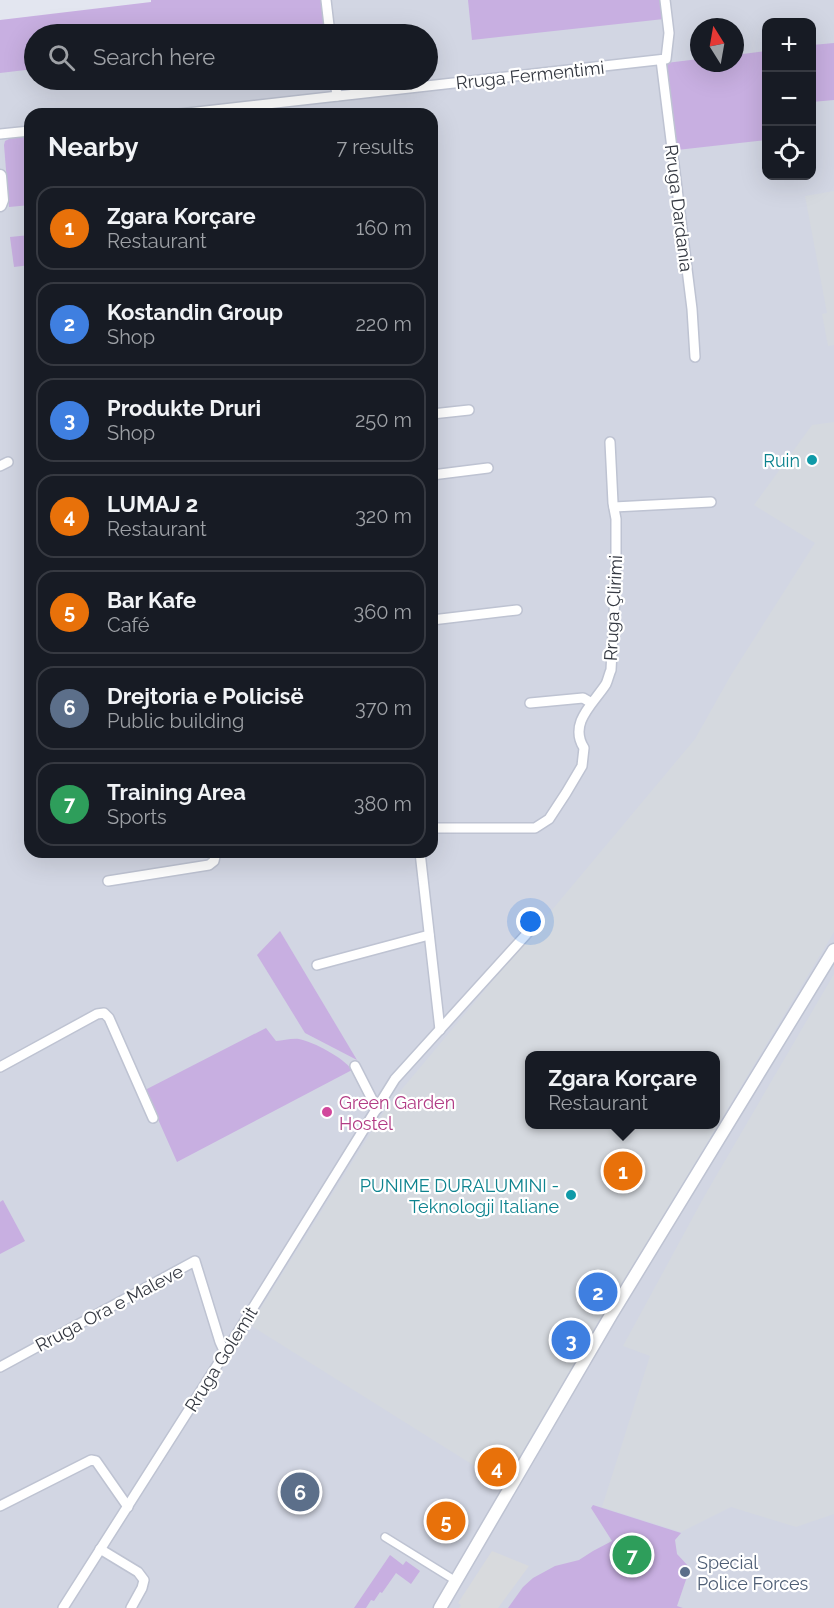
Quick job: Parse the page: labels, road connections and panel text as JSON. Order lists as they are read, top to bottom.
{
  "streets": {
    "street": [
      "Rruga Fermentimi",
      "Rruga Dardania",
      "Rruga Çlirimi",
      "Rruga Ora e Maleve",
      "Rruga Golemit"
    ]
  },
  "crossings": [
    ["Rruga Fermentimi", "Rruga Dardania"],
    ["Rruga Ora e Maleve", "Rruga Golemit"]
  ],
  "places": [
    "Ruin",
    "Green Garden Hostel",
    "PUNIME DURALUMINI - Teknologji Italiane",
    "Special Police Forces"
  ],
  "north": "top",
  "page": {
    "map_buttons": ["+", "−"],
    "search": "Search here",
    "heading": ["Nearby", "7 results"],
    "list": [
      {
        "mark": "1",
        "name": "Zgara Korçare",
        "note": "Restaurant",
        "value": "160 m"
      },
      {
        "mark": "2",
        "name": "Kostandin Group",
        "note": "Shop",
        "value": "220 m"
      },
      {
        "mark": "3",
        "name": "Produkte Druri",
        "note": "Shop",
        "value": "250 m"
      },
      {
        "mark": "4",
        "name": "LUMAJ 2",
        "note": "Restaurant",
        "value": "320 m"
      },
      {
        "mark": "5",
        "name": "Bar Kafe",
        "note": "Café",
        "value": "360 m"
      },
      {
        "mark": "6",
        "name": "Drejtoria e Policisë",
        "note": "Public building",
        "value": "370 m"
      },
      {
        "mark": "7",
        "name": "Training Area",
        "note": "Sports",
        "value": "380 m"
      }
    ],
    "popup": ["Zgara Korçare", "Restaurant"],
    "pins": [
      "1",
      "2",
      "3",
      "4",
      "6",
      "5",
      "7"
    ]
  }
}
